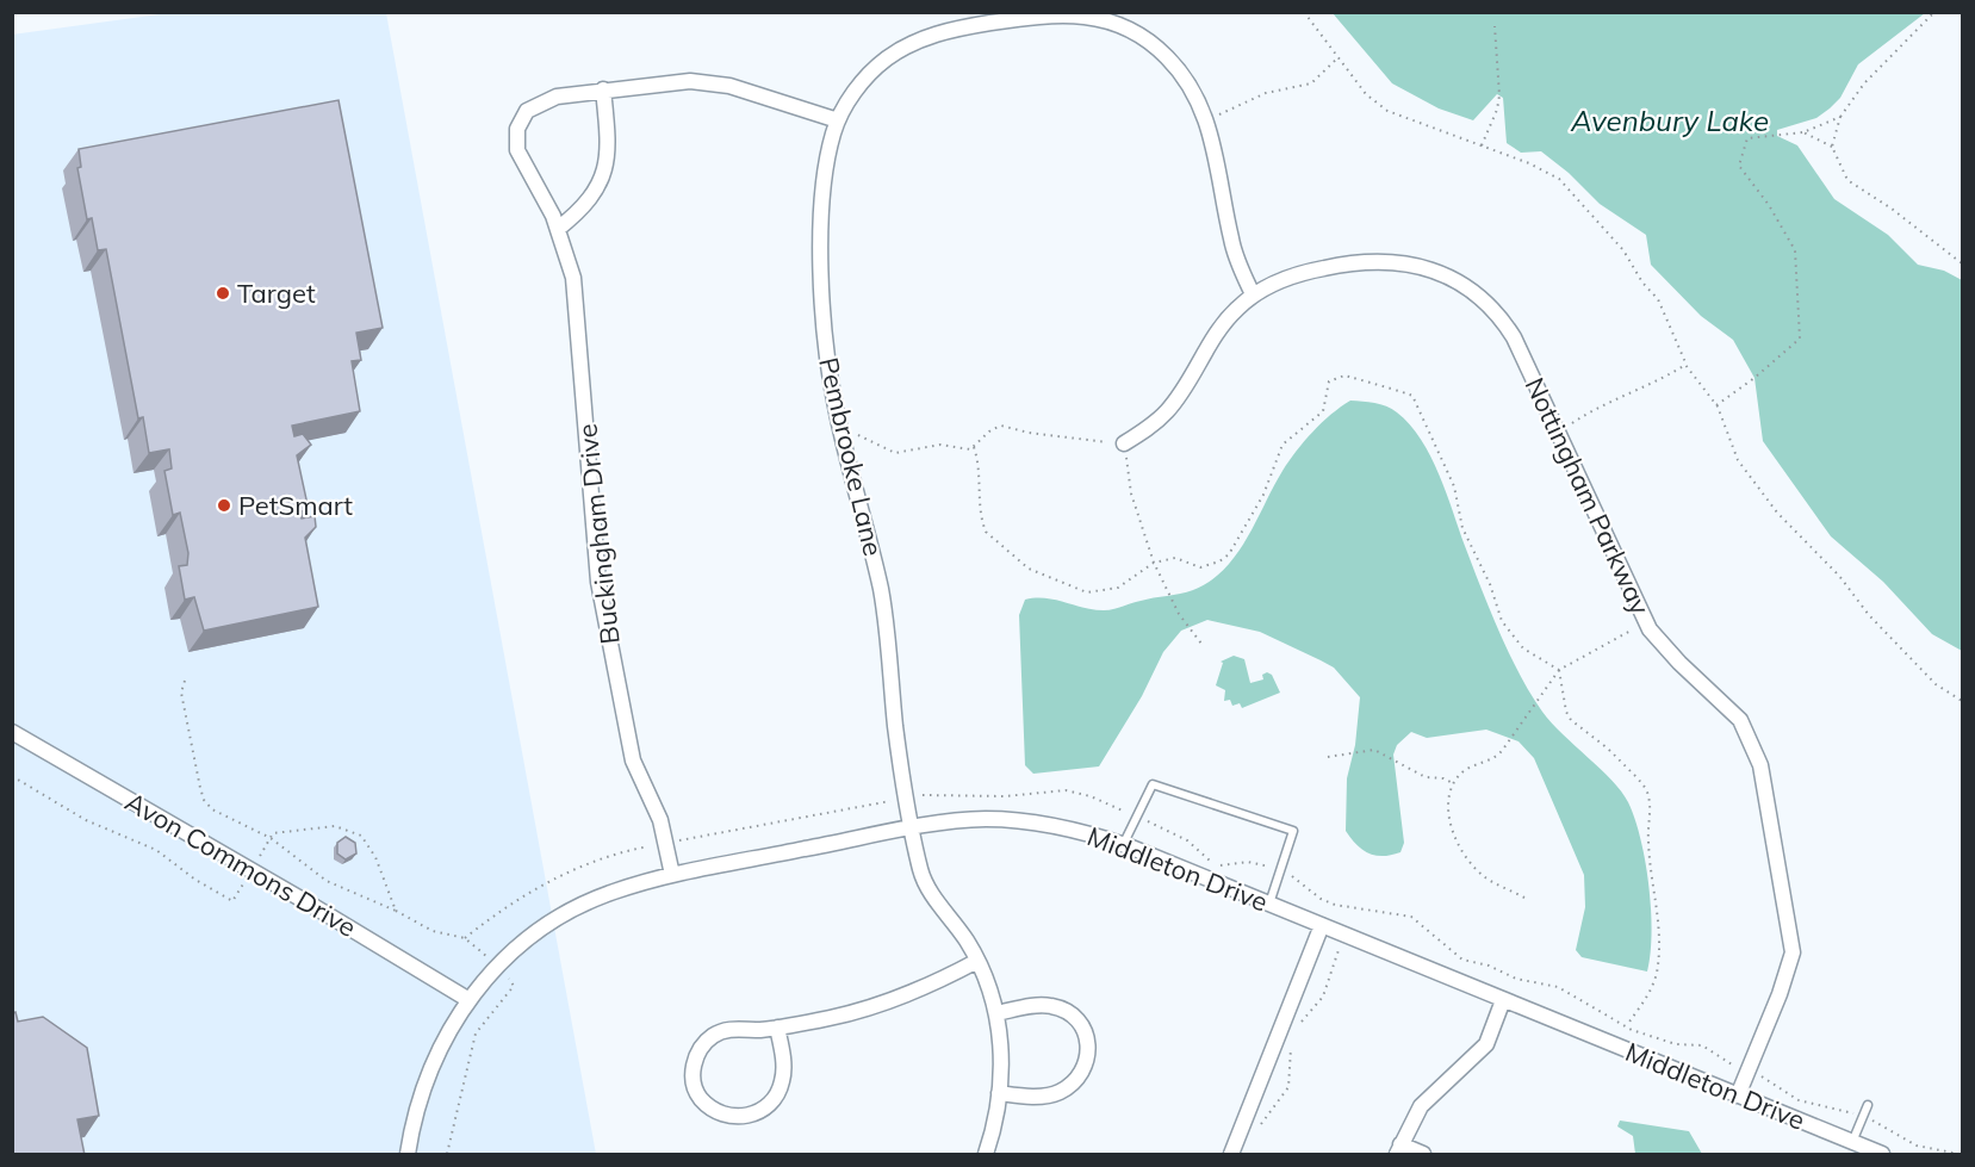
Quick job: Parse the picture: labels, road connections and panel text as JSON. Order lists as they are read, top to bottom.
{
  "streets": {
    "street": [
      "Pembrooke Lane",
      "Nottingham Parkway",
      "Buckingham Drive",
      "Avon Commons Drive",
      "Middleton Drive"
    ]
  },
  "crossings": [
    ["Pembrooke Lane", "Nottingham Parkway"],
    ["Pembrooke Lane", "Buckingham Drive"],
    ["Pembrooke Lane", "Middleton Drive"],
    ["Nottingham Parkway", "Middleton Drive"],
    ["Buckingham Drive", "Middleton Drive"],
    ["Avon Commons Drive", "Middleton Drive"]
  ],
  "water": ["Avenbury Lake"],
  "places": ["Target", "PetSmart"]
}
